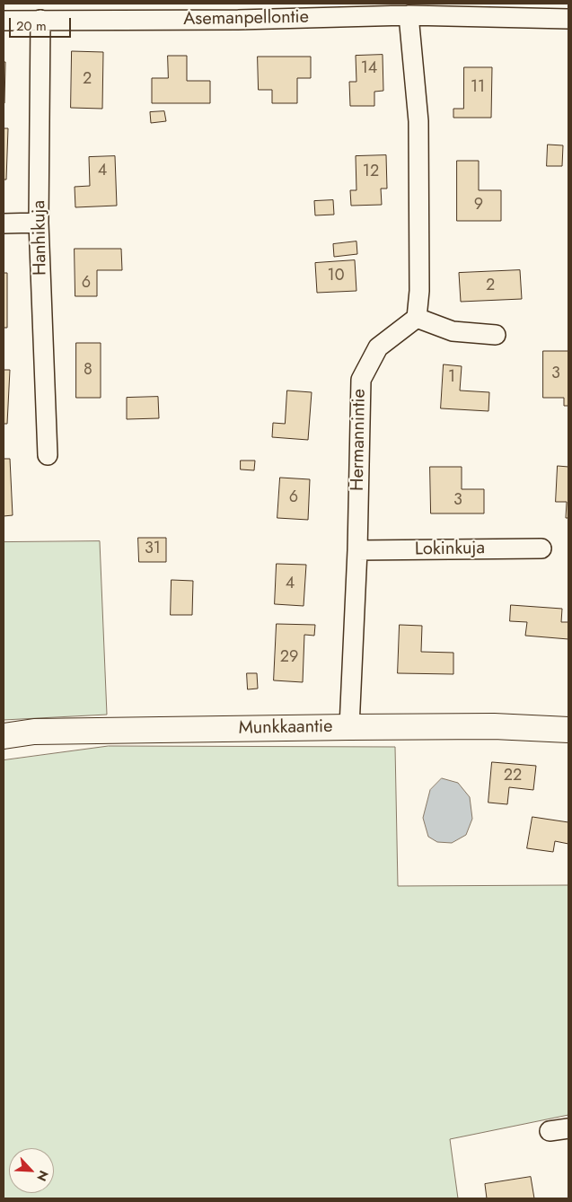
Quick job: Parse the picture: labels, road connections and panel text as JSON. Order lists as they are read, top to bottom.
{
  "streets": {
    "street": [
      "Asemanpellontie",
      "Hanhikuja",
      "Hermannintie",
      "Lokinkuja",
      "Munkkaantie"
    ]
  },
  "crossings": [
    ["Asemanpellontie", "Hanhikuja"],
    ["Hermannintie", "Lokinkuja"],
    ["Hermannintie", "Munkkaantie"]
  ],
  "house_numbers": [
    "14",
    "2",
    "11",
    "4",
    "12",
    "9",
    "10",
    "6",
    "2",
    "8",
    "3",
    "1",
    "6",
    "3",
    "31",
    "4",
    "29",
    "22"
  ],
  "scale_bar": "20 m",
  "north": "bottom right"
}
